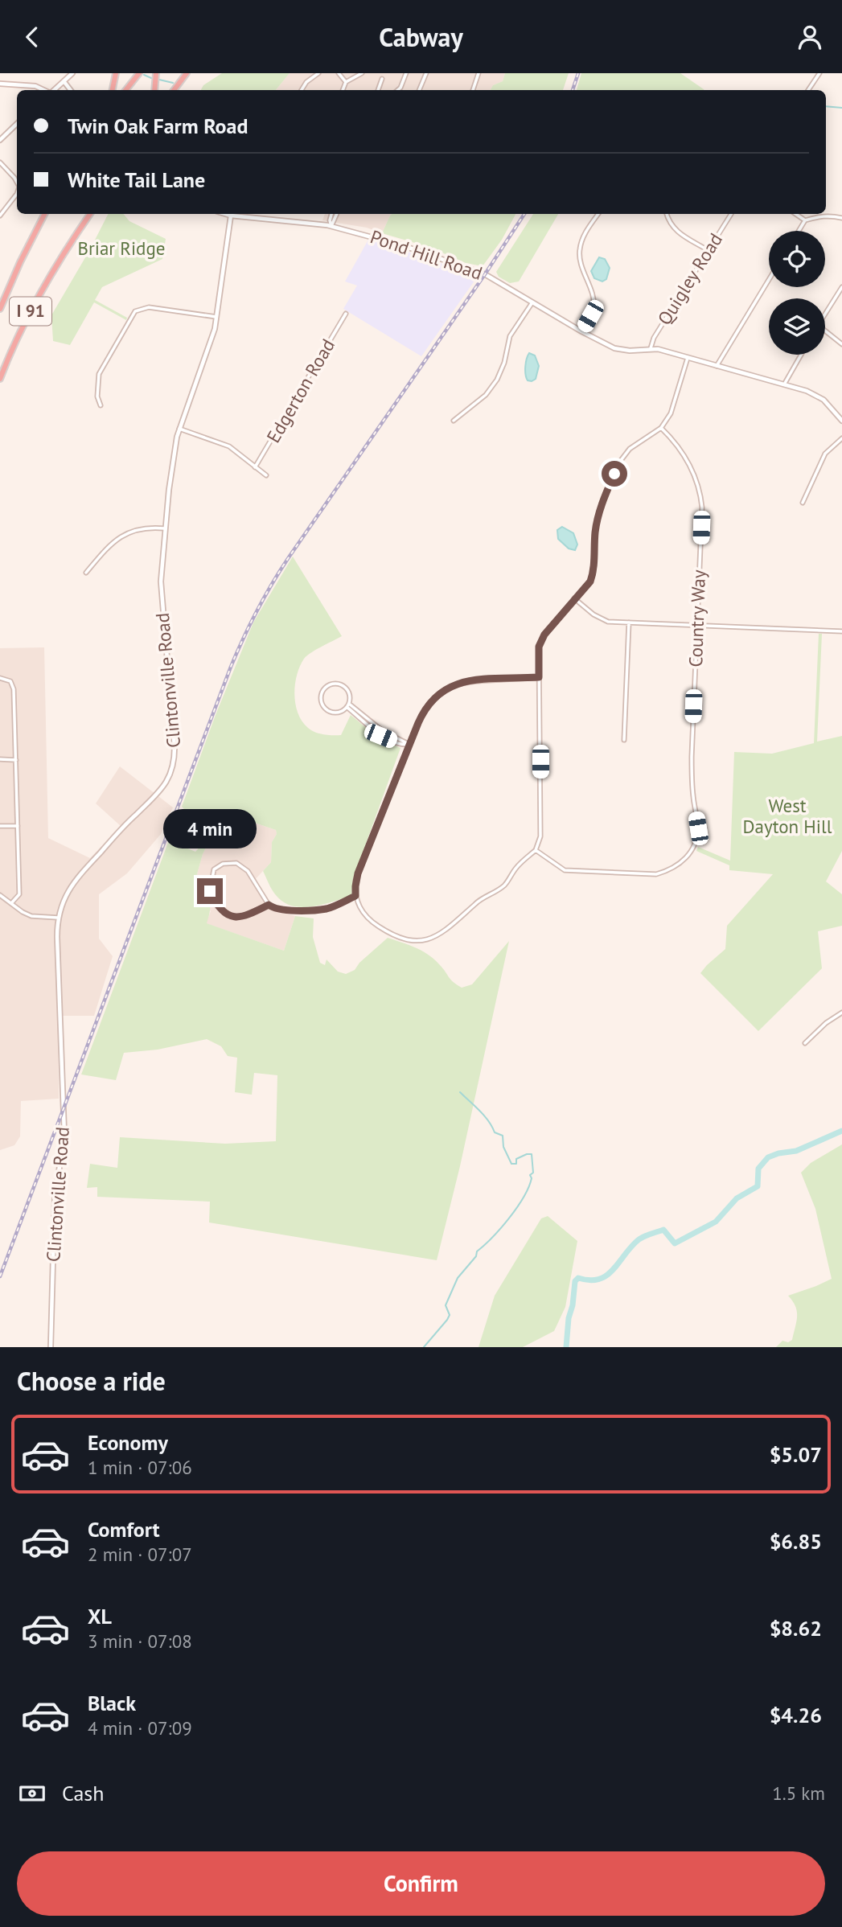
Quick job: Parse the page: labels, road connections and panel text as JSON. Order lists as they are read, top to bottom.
{
  "streets": {
    "highway": ["I 91"],
    "street": [
      "Pond Hill Road",
      "Quigley Road",
      "Edgerton Road",
      "Country Way",
      "Clintonville Road"
    ]
  },
  "crossings": [
    ["Pond Hill Road", "Quigley Road"],
    ["Pond Hill Road", "Clintonville Road"]
  ],
  "parks": ["Briar Ridge", "West Dayton Hill"],
  "page": {
    "header": "Cabway",
    "banner": ["Twin Oak Farm Road", "White Tail Lane"],
    "bubble": "4 min",
    "heading": "Choose a ride",
    "list": [
      {
        "name": "Economy",
        "note": "1 min · 07:06",
        "value": "$5.07"
      },
      {
        "name": "Comfort",
        "note": "2 min · 07:07",
        "value": "$6.85"
      },
      {
        "name": "XL",
        "note": "3 min · 07:08",
        "value": "$8.62"
      },
      {
        "name": "Black",
        "note": "4 min · 07:09",
        "value": "$4.26"
      }
    ],
    "pay": ["Cash", "1.5 km"],
    "buttons": "Confirm"
  }
}
